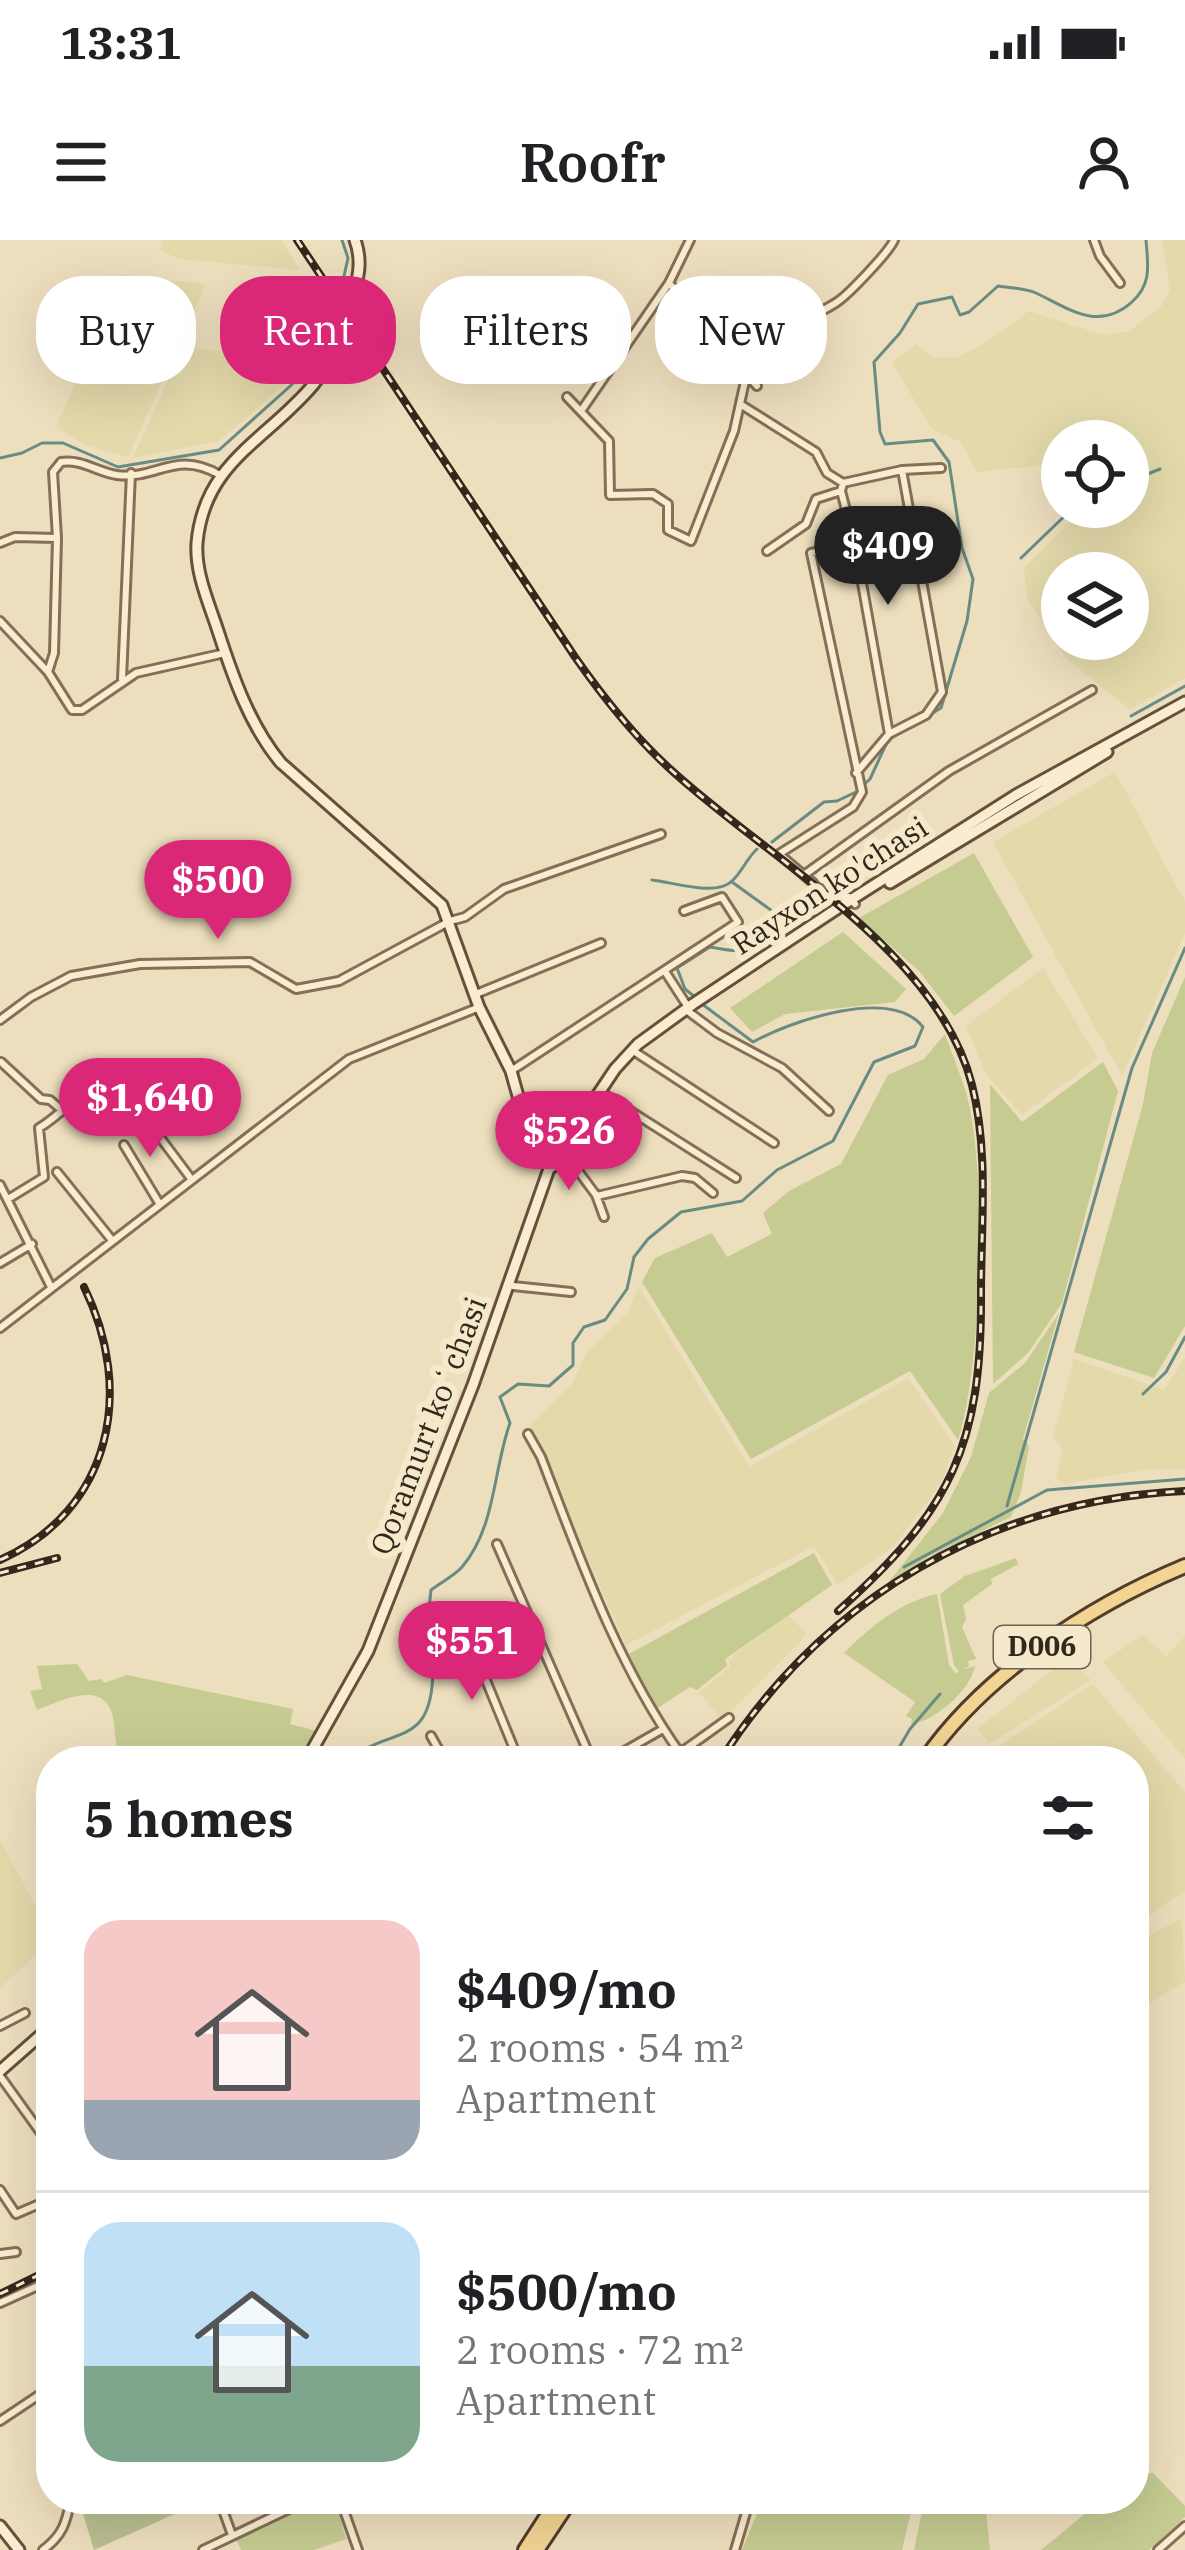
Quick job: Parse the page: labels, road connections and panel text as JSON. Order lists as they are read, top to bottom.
{
  "streets": {
    "main road": ["Rayxon ko'chasi", "Qoramurt koʻchasi", "D006"]
  },
  "crossings": [
    ["Rayxon ko'chasi", "Qoramurt koʻchasi"]
  ],
  "page": {
    "status": "13:31",
    "header": "Roofr",
    "chip": [
      "Buy",
      "Rent",
      "Filters",
      "New"
    ],
    "price": [
      "$409",
      "$500",
      "$1,640",
      "$526",
      "$551"
    ],
    "heading": "5 homes",
    "list": [
      {
        "name": "$409/mo",
        "note": "2 rooms · 54 m² · Apartment"
      },
      {
        "name": "$500/mo",
        "note": "2 rooms · 72 m² · Apartment"
      }
    ]
  }
}
